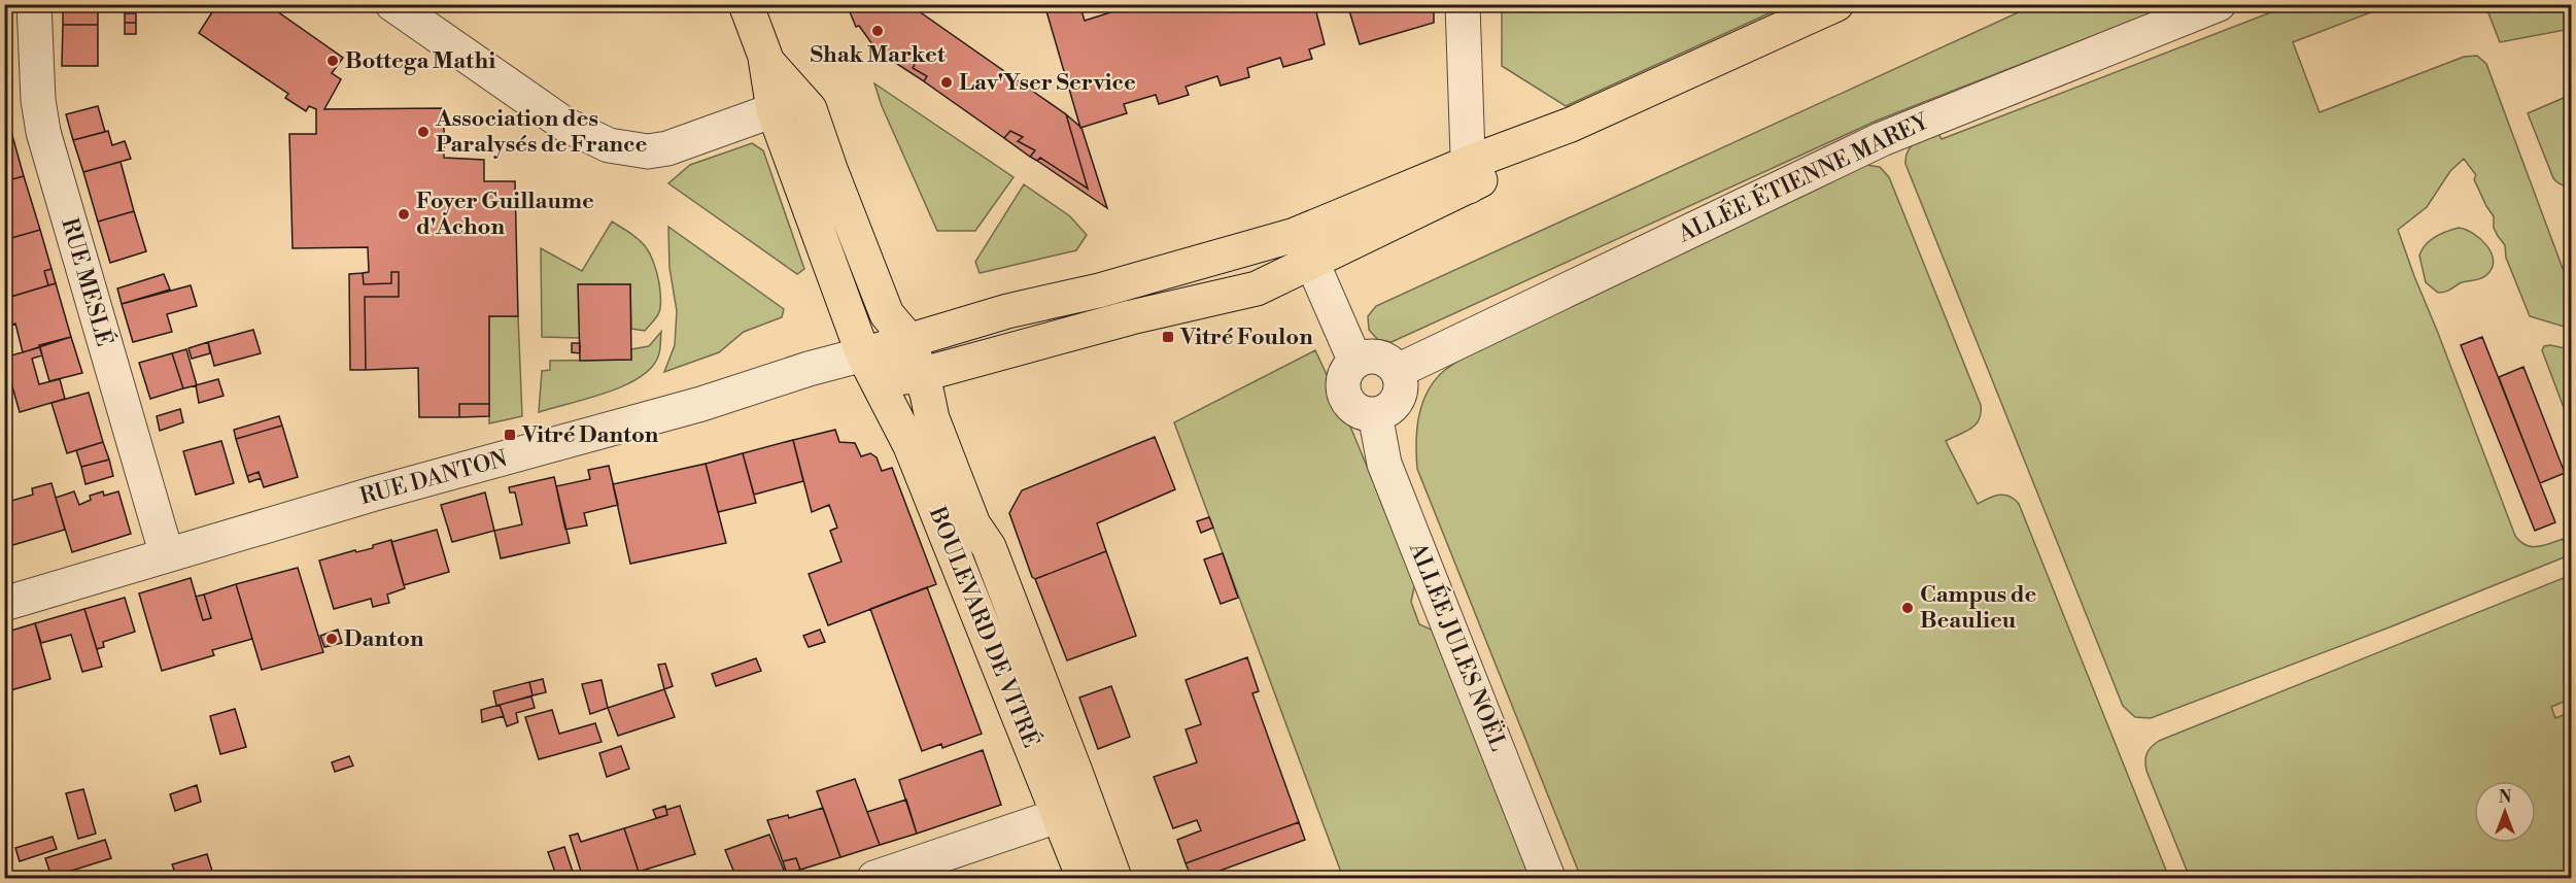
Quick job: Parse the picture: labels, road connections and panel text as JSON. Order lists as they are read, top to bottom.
{
  "streets": {
    "main road": ["BOULEVARD DE VITRÉ"],
    "street": [
      "ALLÉE ÉTIENNE MAREY",
      "RUE MESLÉ",
      "RUE DANTON",
      "ALLÉE JULES NOËL"
    ]
  },
  "crossings": [
    ["ALLÉE ÉTIENNE MAREY", "ALLÉE JULES NOËL"],
    ["RUE MESLÉ", "RUE DANTON"],
    ["RUE DANTON", "BOULEVARD DE VITRÉ"]
  ],
  "places": {
    "other": [
      "Shak Market",
      "Bottega Mathi",
      "Lav'Yser Service",
      "Association des Paralysés de France",
      "Foyer Guillaume d'Achon",
      "Campus de Beaulieu",
      "Danton"
    ],
    "transit": ["Vitré Foulon", "Vitré Danton"]
  },
  "north": "top"
}
